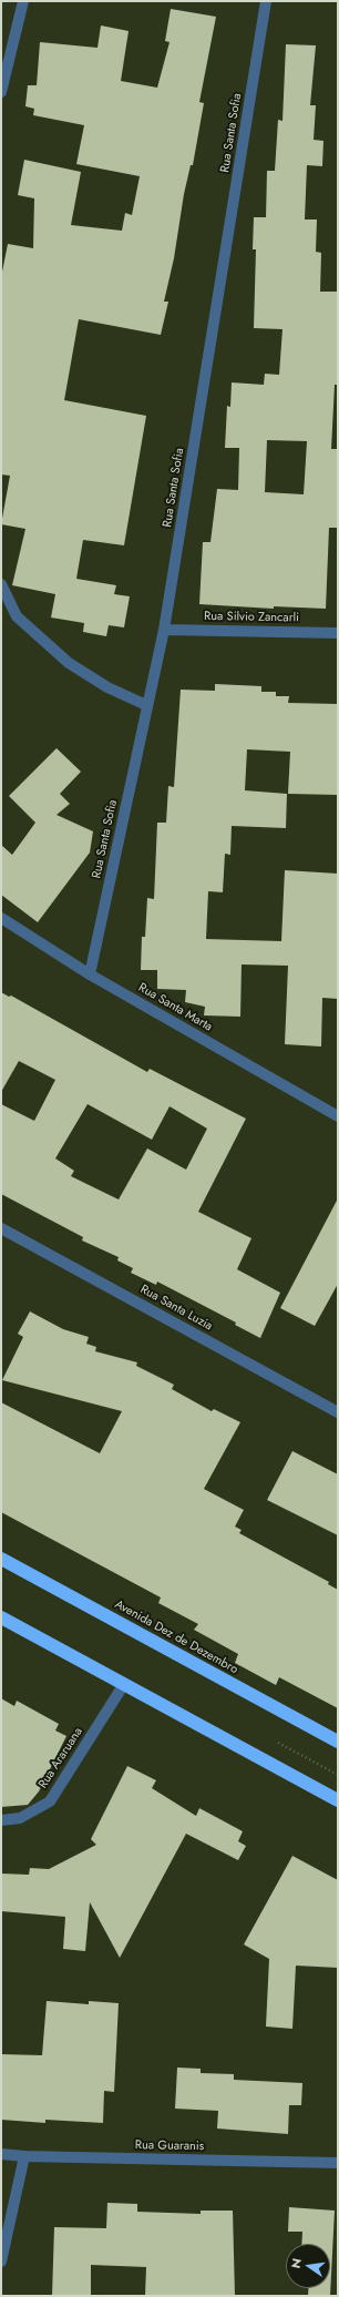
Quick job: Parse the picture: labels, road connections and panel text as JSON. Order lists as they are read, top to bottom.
{
  "streets": {
    "highway": ["Avenida Dez de Dezembro"],
    "street": [
      "Rua Santa Sofia",
      "Rua Silvio Zancarli",
      "Rua Santa Marta",
      "Rua Santa Luzia",
      "Rua Araruana",
      "Rua Guaranis"
    ]
  },
  "crossings": [
    ["Rua Santa Sofia", "Rua Silvio Zancarli"],
    ["Rua Santa Sofia", "Rua Santa Marta"]
  ],
  "north": "left"
}
